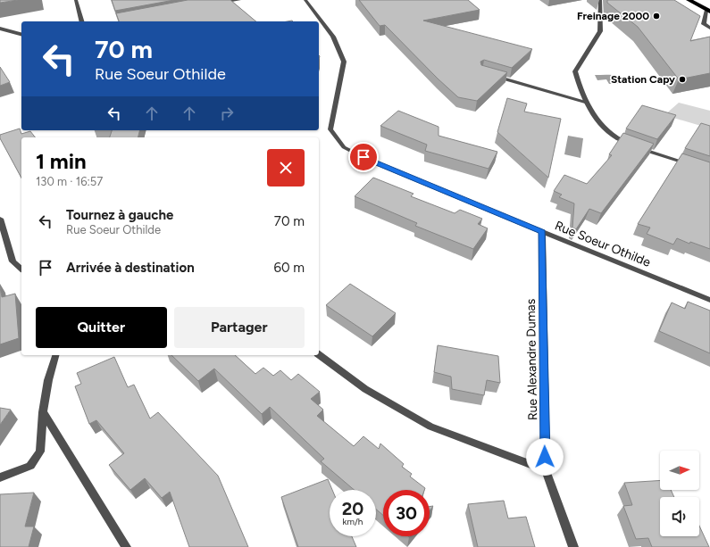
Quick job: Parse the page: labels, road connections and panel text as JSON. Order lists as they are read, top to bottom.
{
  "streets": {
    "street": ["Rue Soeur Othilde", "Rue Alexandre Dumas"]
  },
  "crossings": [
    ["Rue Soeur Othilde", "Rue Alexandre Dumas"]
  ],
  "places": ["Freinage 2000", "Station Capy"],
  "north": "right",
  "page": {
    "turn": ["70 m", "Rue Soeur Othilde"],
    "heading": ["1 min", "130 m · 16:57"],
    "list": [
      {
        "name": "Tournez à gauche",
        "note": "Rue Soeur Othilde",
        "value": "70 m"
      },
      {
        "name": "Arrivée à destination",
        "value": "60 m"
      }
    ],
    "buttons": ["Quitter", "Partager"],
    "speed": "20 km/h",
    "limit": "30"
  }
}
